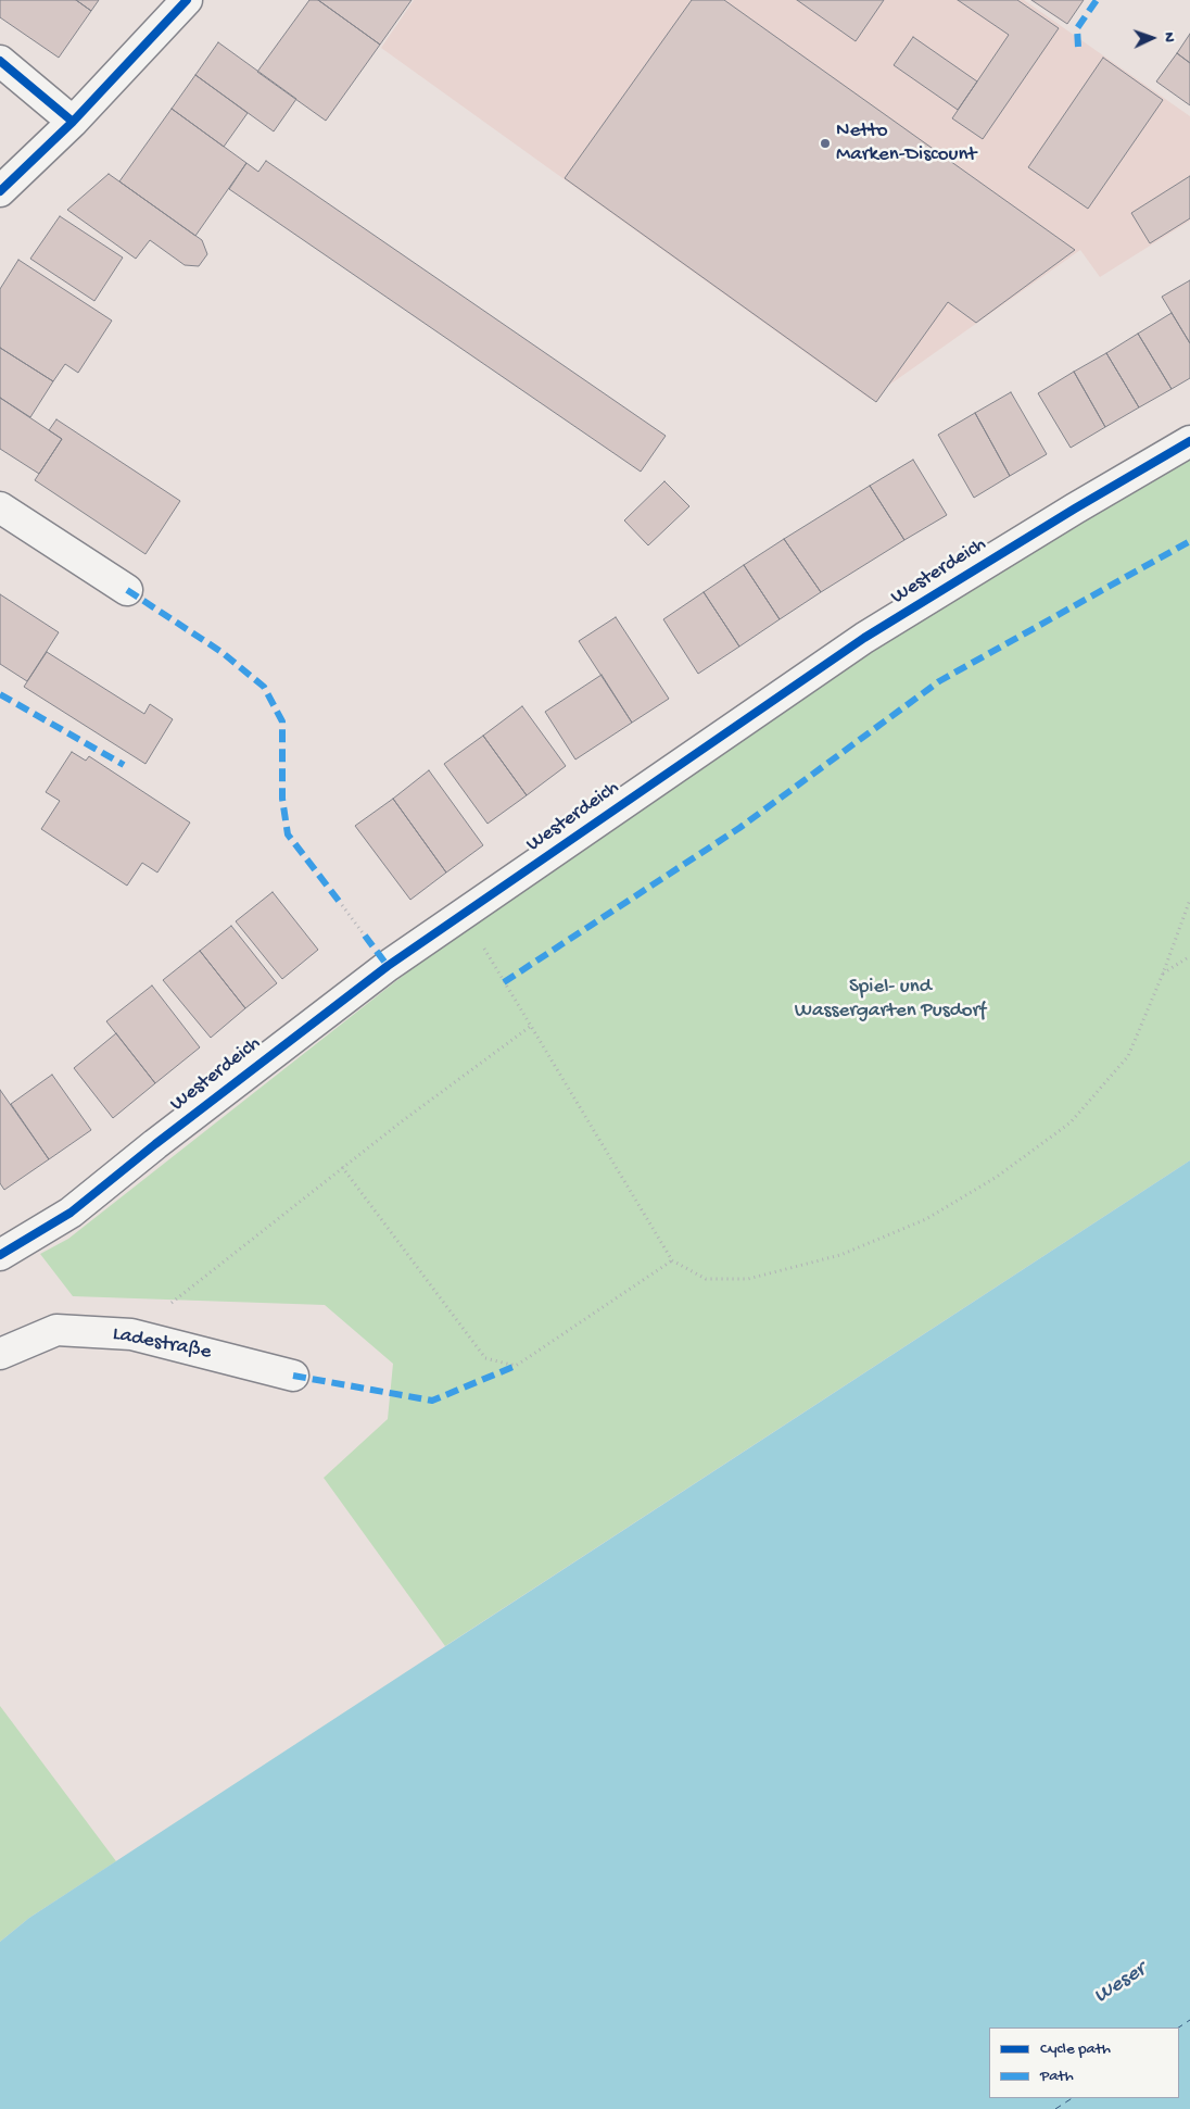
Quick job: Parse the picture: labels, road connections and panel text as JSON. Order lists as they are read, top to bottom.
{
  "streets": {
    "street": ["Westerdeich", "Ladestraße"]
  },
  "water": ["Weser"],
  "parks": ["Spiel- und Wassergarten Pusdorf"],
  "places": ["Netto Marken-Discount"],
  "legend": ["Cycle path", "Path"],
  "north": "right"
}
